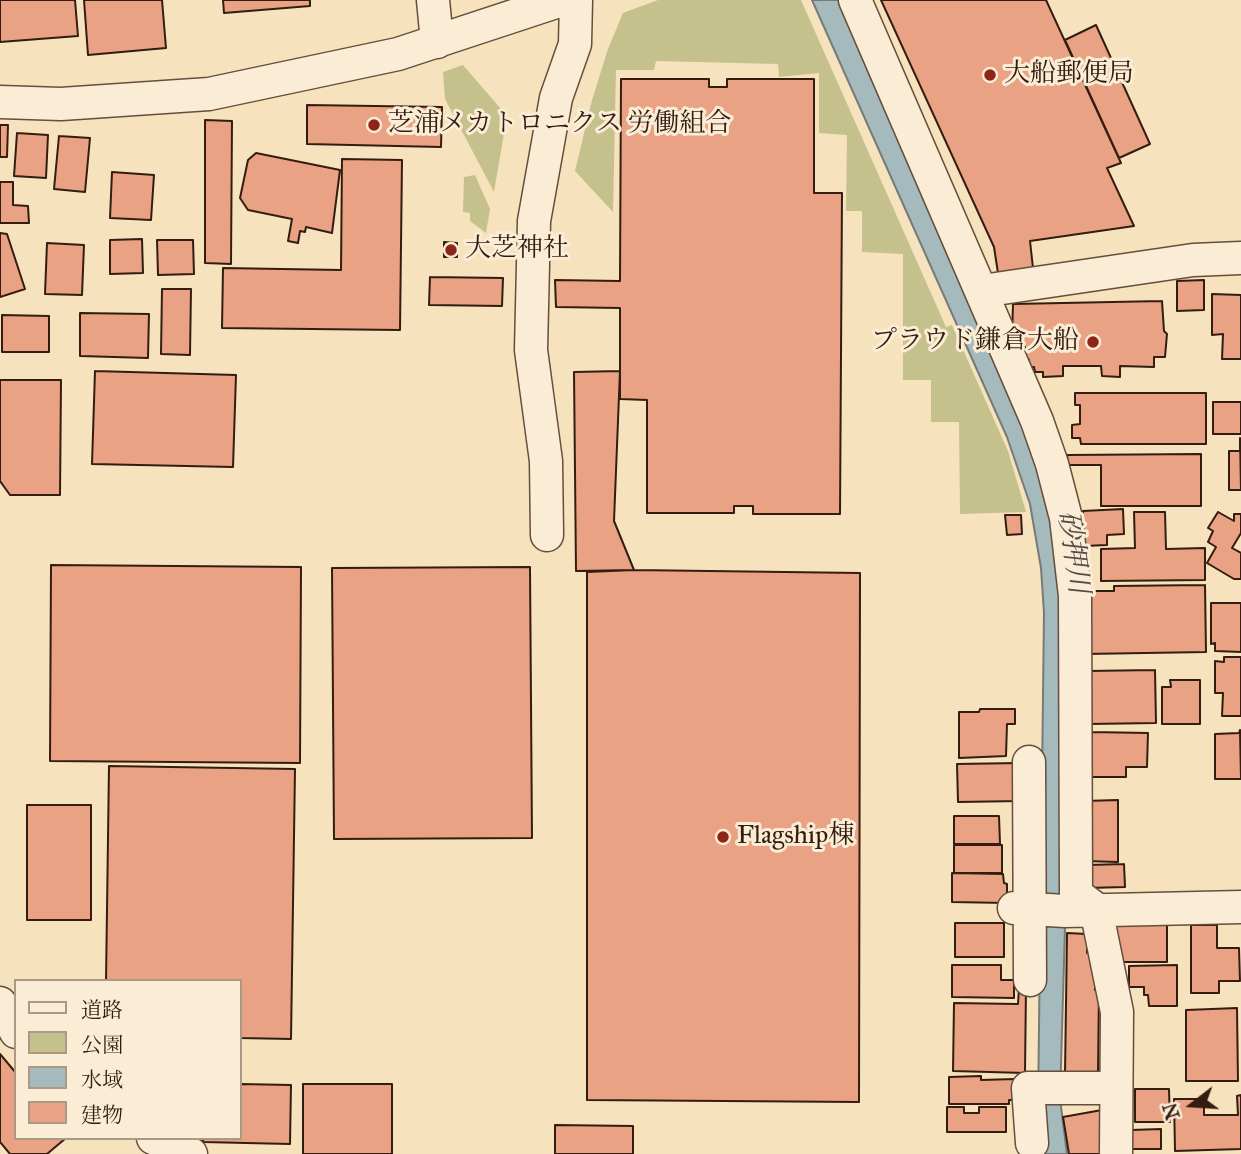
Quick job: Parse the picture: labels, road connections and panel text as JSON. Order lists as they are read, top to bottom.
{
  "water": ["砂押川"],
  "places": [
    "大船郵便局",
    "芝浦メカトロニクス 労働組合",
    "大芝神社",
    "プラウド鎌倉大船",
    "Flagship棟"
  ],
  "legend": [
    "道路",
    "公園",
    "水域",
    "建物"
  ],
  "north": "left"
}
